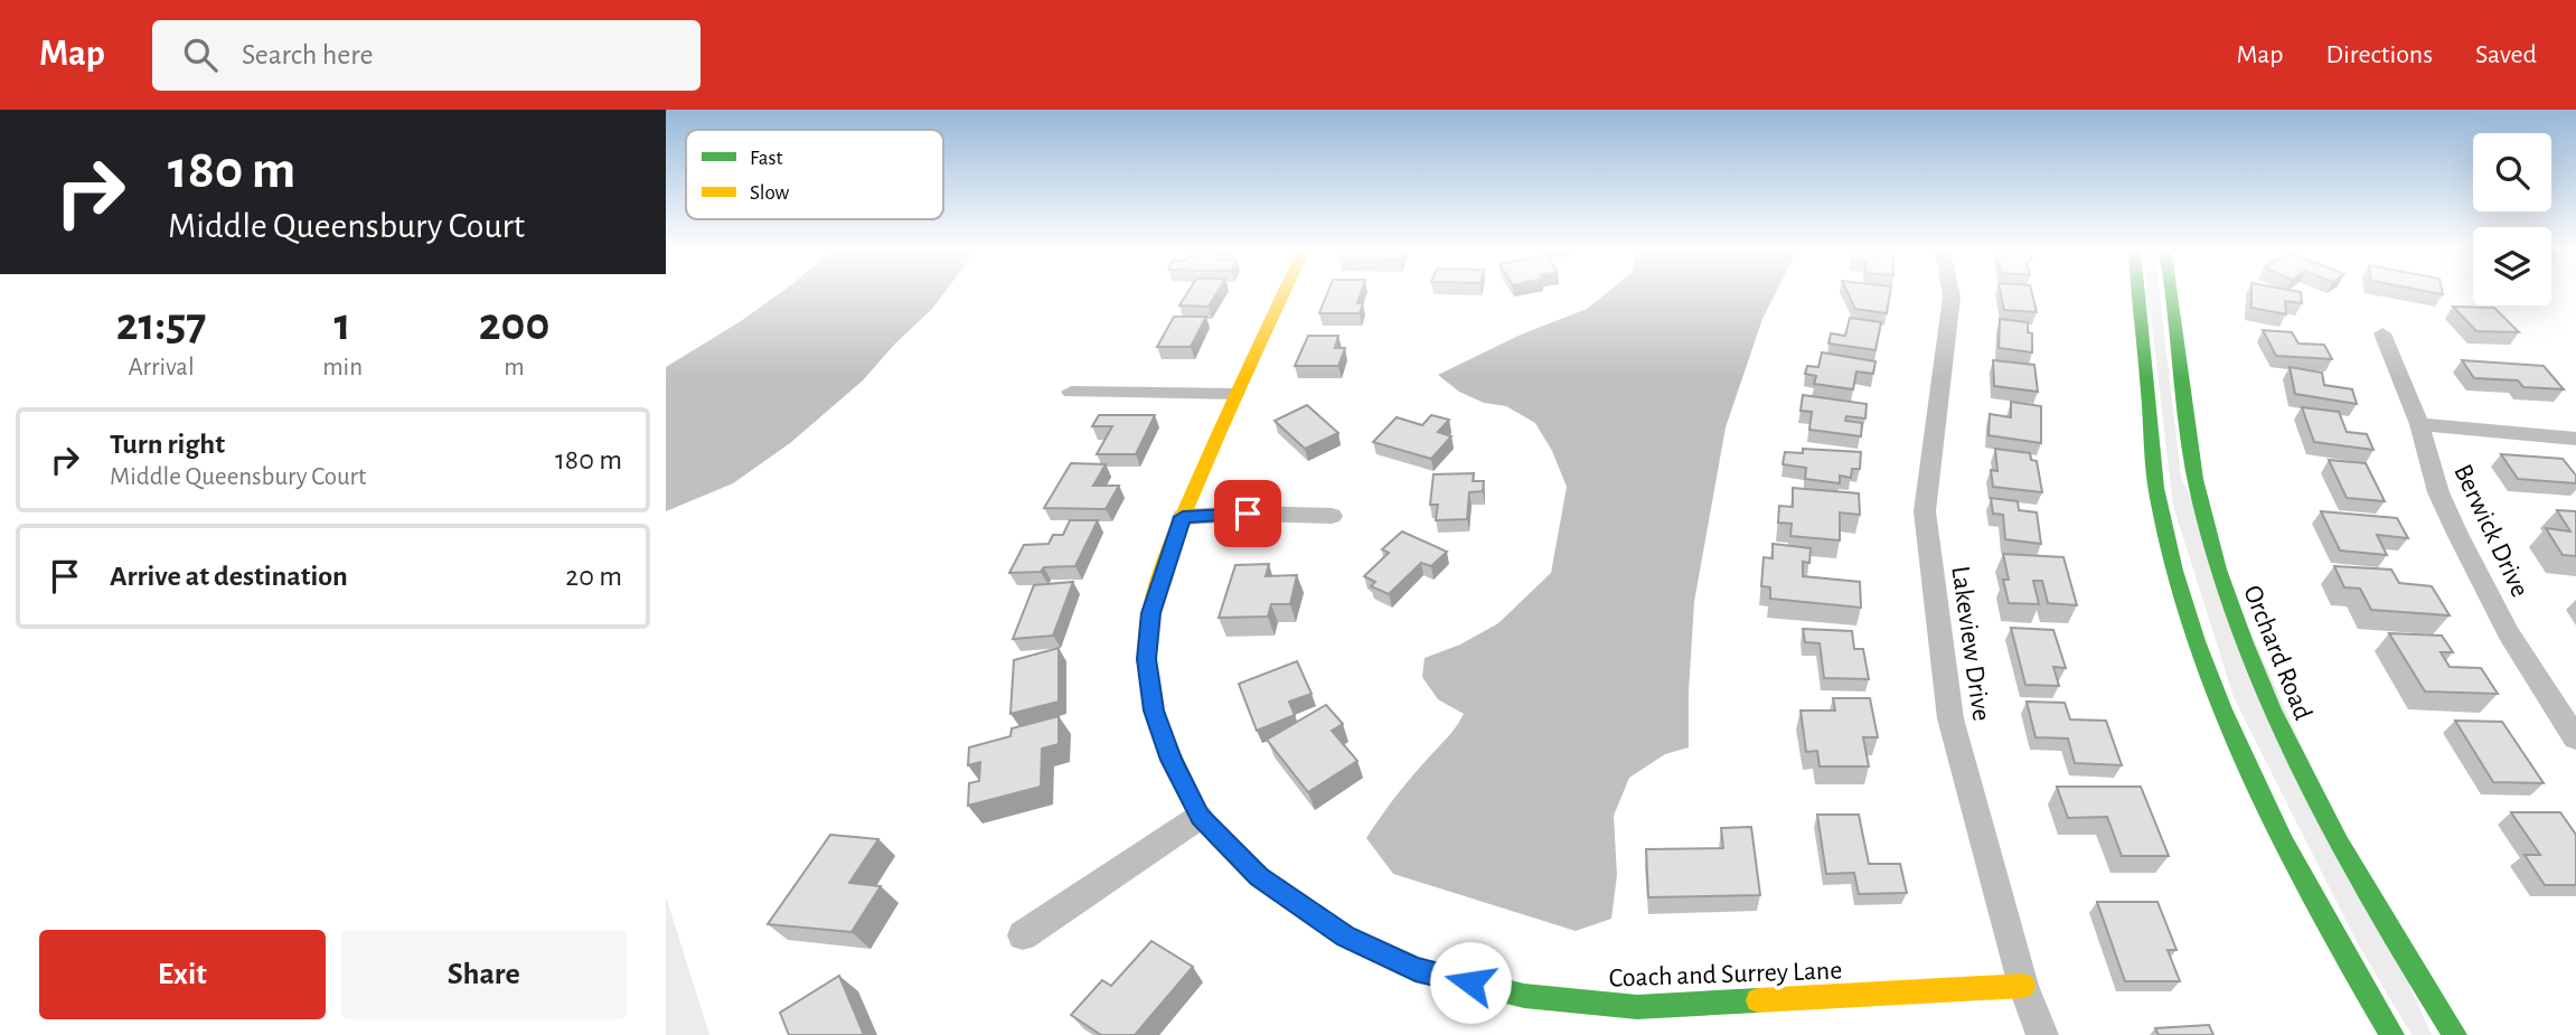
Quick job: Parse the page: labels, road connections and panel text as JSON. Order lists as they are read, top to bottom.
{
  "streets": {
    "main road": ["Orchard Road", "Coach and Surrey Lane"],
    "street": ["Berwick Drive", "Lakeview Drive"]
  },
  "crossings": [
    ["Lakeview Drive", "Coach and Surrey Lane"]
  ],
  "legend": ["Fast", "Slow"],
  "page": {
    "header": "Map",
    "search": "Search here",
    "nav": ["Map", "Directions", "Saved"],
    "turn": ["180 m", "Middle Queensbury Court"],
    "eta": [
      "21:57",
      "Arrival",
      "1",
      "min",
      "200",
      "m"
    ],
    "list": [
      {
        "name": "Turn right",
        "note": "Middle Queensbury Court",
        "value": "180 m"
      },
      {
        "name": "Arrive at destination",
        "value": "20 m"
      }
    ],
    "buttons": ["Exit", "Share"]
  }
}
